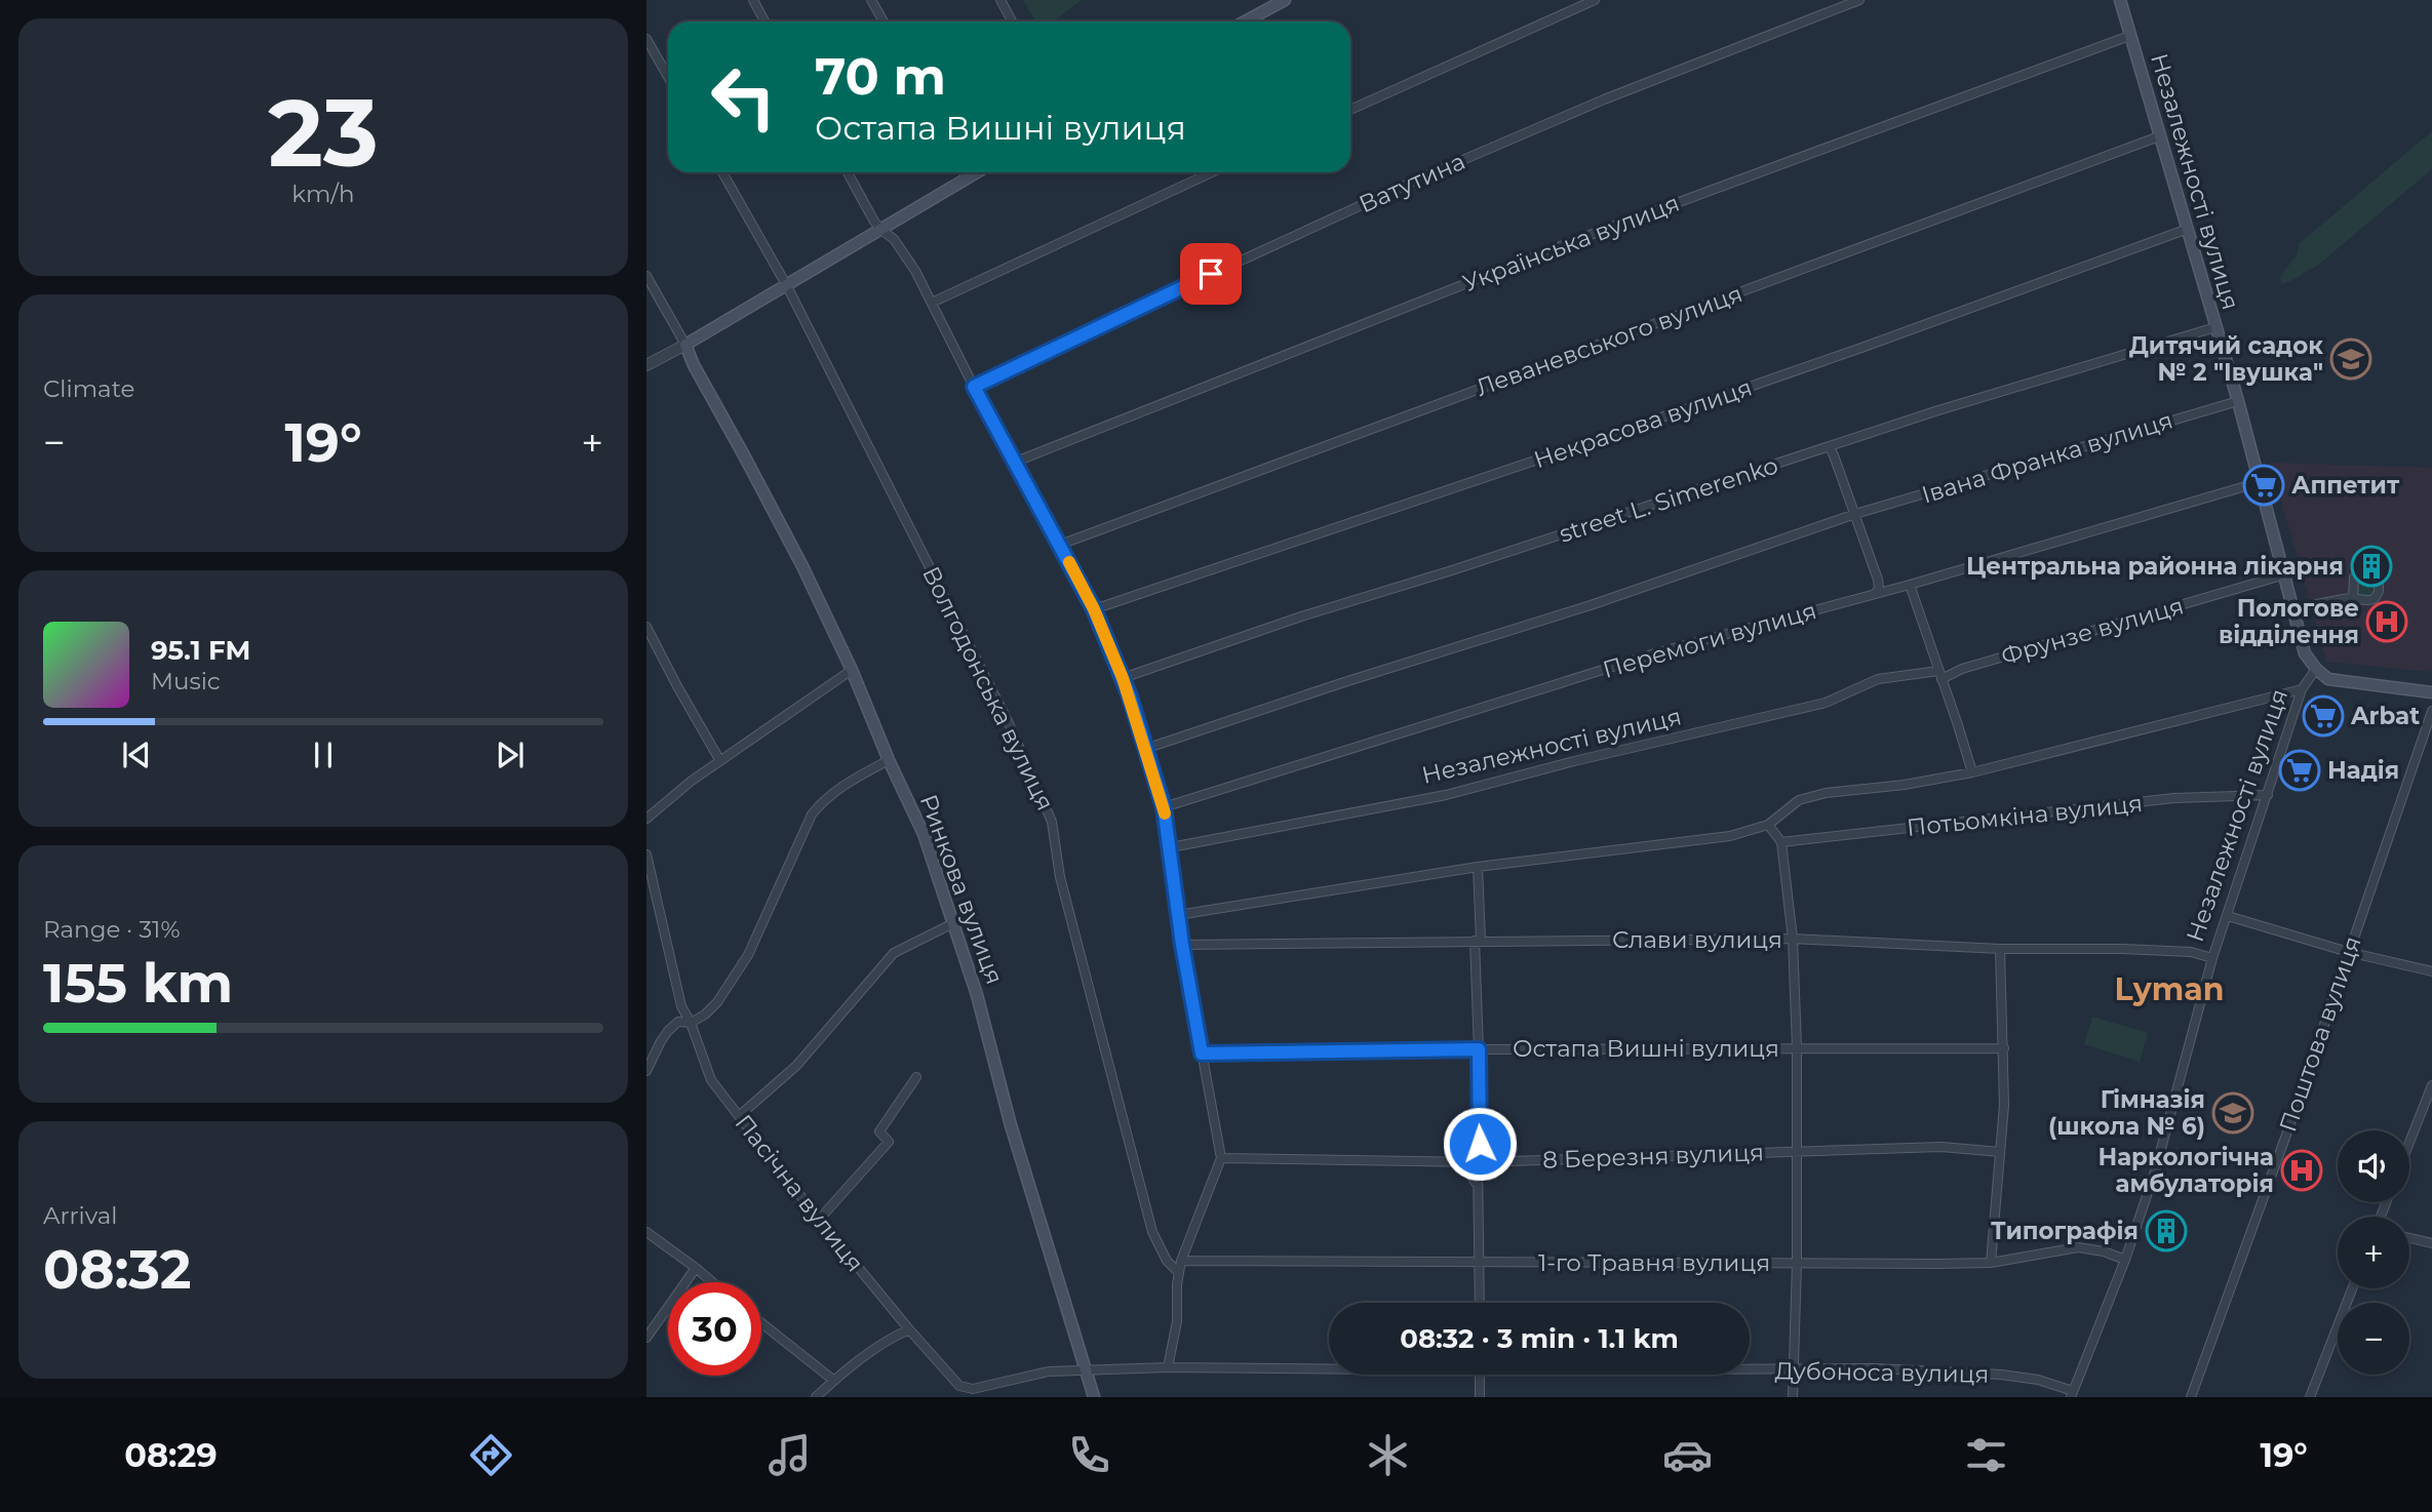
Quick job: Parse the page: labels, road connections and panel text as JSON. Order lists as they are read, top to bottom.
{
  "streets": {
    "main road": ["Незалежності вулиця", "Ринкова вулиця"],
    "street": [
      "Ватутина",
      "Українська вулиця",
      "Леваневського вулиця",
      "Некрасова вулиця",
      "Івана Франка вулиця",
      "street L. Simerenko",
      "Фрунзе вулиця",
      "Перемоги вулиця",
      "Волгодонська вулиця",
      "Потьомкіна вулиця",
      "Слави вулиця",
      "Поштова вулиця",
      "Остапа Вишні вулиця",
      "8 Березня вулиця",
      "Пасічна вулиця",
      "1-го Травня вулиця",
      "Дубоноса вулиця"
    ]
  },
  "crossings": [
    ["Незалежності вулиця", "Українська вулиця"],
    ["Незалежності вулиця", "Леваневського вулиця"],
    ["Незалежності вулиця", "Некрасова вулиця"],
    ["Незалежності вулиця", "Івана Франка вулиця"],
    ["Незалежності вулиця", "street L. Simerenko"],
    ["Незалежності вулиця", "Фрунзе вулиця"],
    ["Незалежності вулиця", "Перемоги вулиця"],
    ["Незалежності вулиця", "Потьомкіна вулиця"],
    ["Незалежності вулиця", "Слави вулиця"],
    ["Незалежності вулиця", "1-го Травня вулиця"],
    ["Незалежності вулиця", "Дубоноса вулиця"],
    ["Ринкова вулиця", "Дубоноса вулиця"]
  ],
  "districts": ["Lyman"],
  "places": {
    "school or university": ["Дитячий садок № 2 \"Івушка\"", "Гімназія (школа № 6)"],
    "supermarket": ["Аппетит", "Arbat", "Надiя"],
    "building": ["Центральна районна лікарня", "Типографія"],
    "hospital": ["Пологове відділення", "Наркологічна амбулаторія"]
  },
  "page": {
    "tile": [
      ["23", "km/h"],
      "Climate",
      ["Range · 31%", "155 km"],
      ["Arrival", "08:32"]
    ],
    "turn": ["70 m", "Остапа Вишні вулиця"],
    "heat": ["−", "19°", "+"],
    "song": ["95.1 FM", "Music"],
    "map_buttons": ["+", "−"],
    "limit": "30",
    "trip": "08:32 · 3 min · 1.1 km",
    "tabs": ["08:29", "19°"]
  }
}
